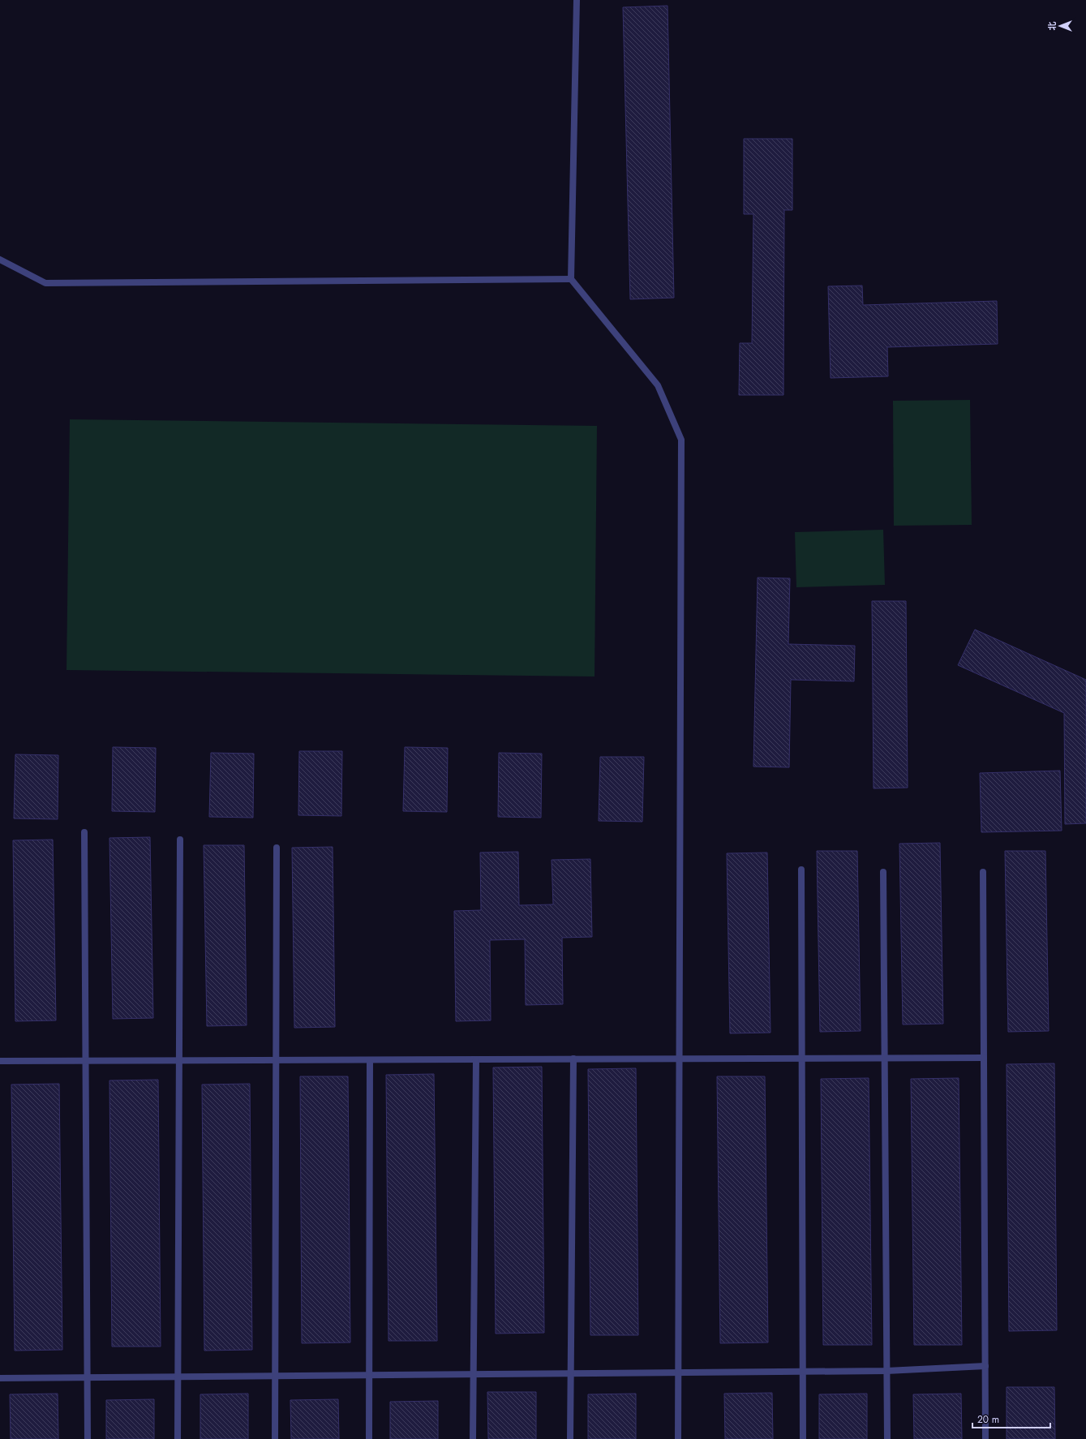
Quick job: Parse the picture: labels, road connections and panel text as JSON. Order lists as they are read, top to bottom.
{
  "scale_bar": "20 m",
  "north": "left"
}
